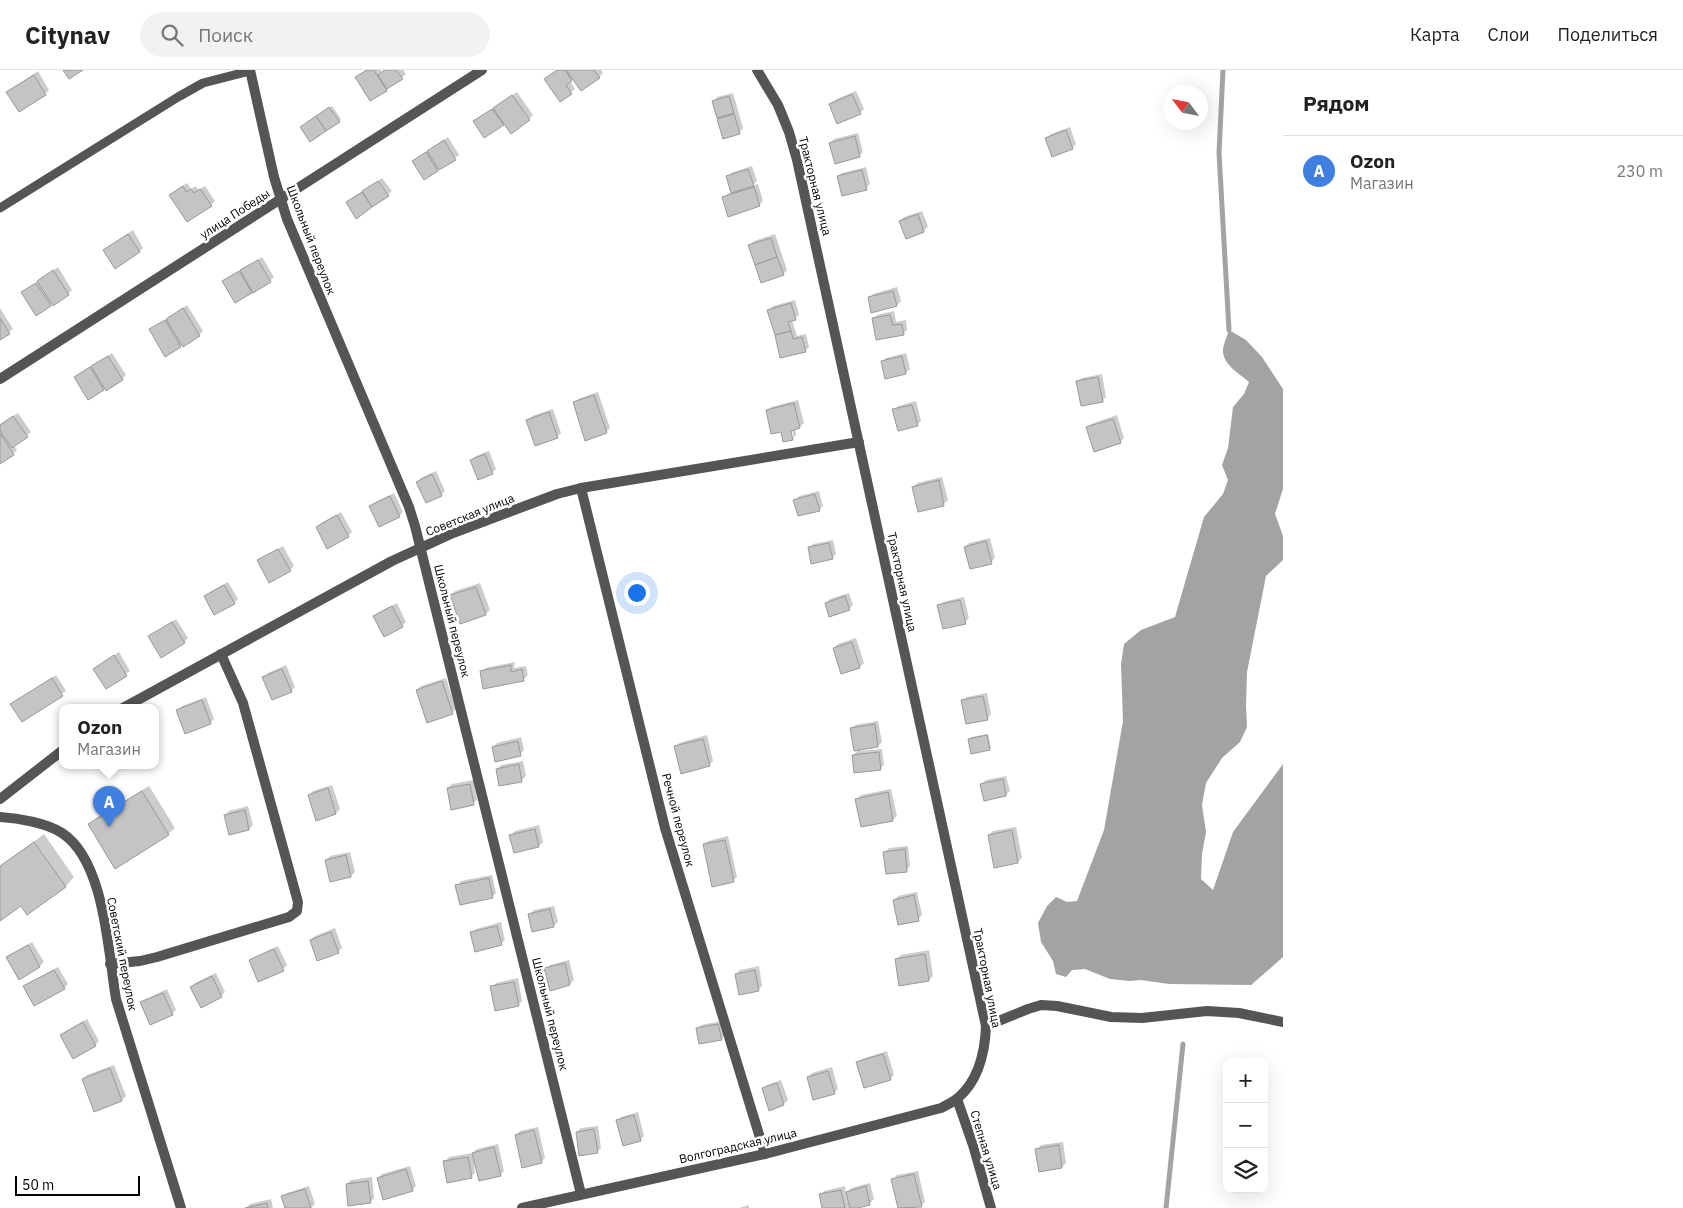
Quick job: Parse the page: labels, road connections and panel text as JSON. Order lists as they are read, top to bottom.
{
  "streets": {
    "street": [
      "Тракторная улица",
      "улица Победы",
      "Школьный переулок",
      "Советская улица",
      "Речной переулок",
      "Советский переулок",
      "Волгоградская улица",
      "Степная улица"
    ]
  },
  "crossings": [
    ["Тракторная улица", "Советская улица"],
    ["Тракторная улица", "Волгоградская улица"],
    ["Тракторная улица", "Степная улица"],
    ["улица Победы", "Школьный переулок"],
    ["Школьный переулок", "Советская улица"],
    ["Школьный переулок", "Волгоградская улица"],
    ["Советская улица", "Речной переулок"],
    ["Речной переулок", "Волгоградская улица"],
    ["Волгоградская улица", "Степная улица"]
  ],
  "scale_bar": "50 m",
  "north": "top left",
  "page": {
    "header": "Citynav",
    "search": "Поиск",
    "nav": ["Карта", "Слои", "Поделиться"],
    "heading": "Рядом",
    "list": [
      {
        "mark": "A",
        "name": "Ozon",
        "note": "Магазин",
        "value": "230 m"
      }
    ],
    "popup": ["Ozon", "Магазин"],
    "pins": "A",
    "map_buttons": ["+", "−"],
    "scale": "50 m"
  }
}
